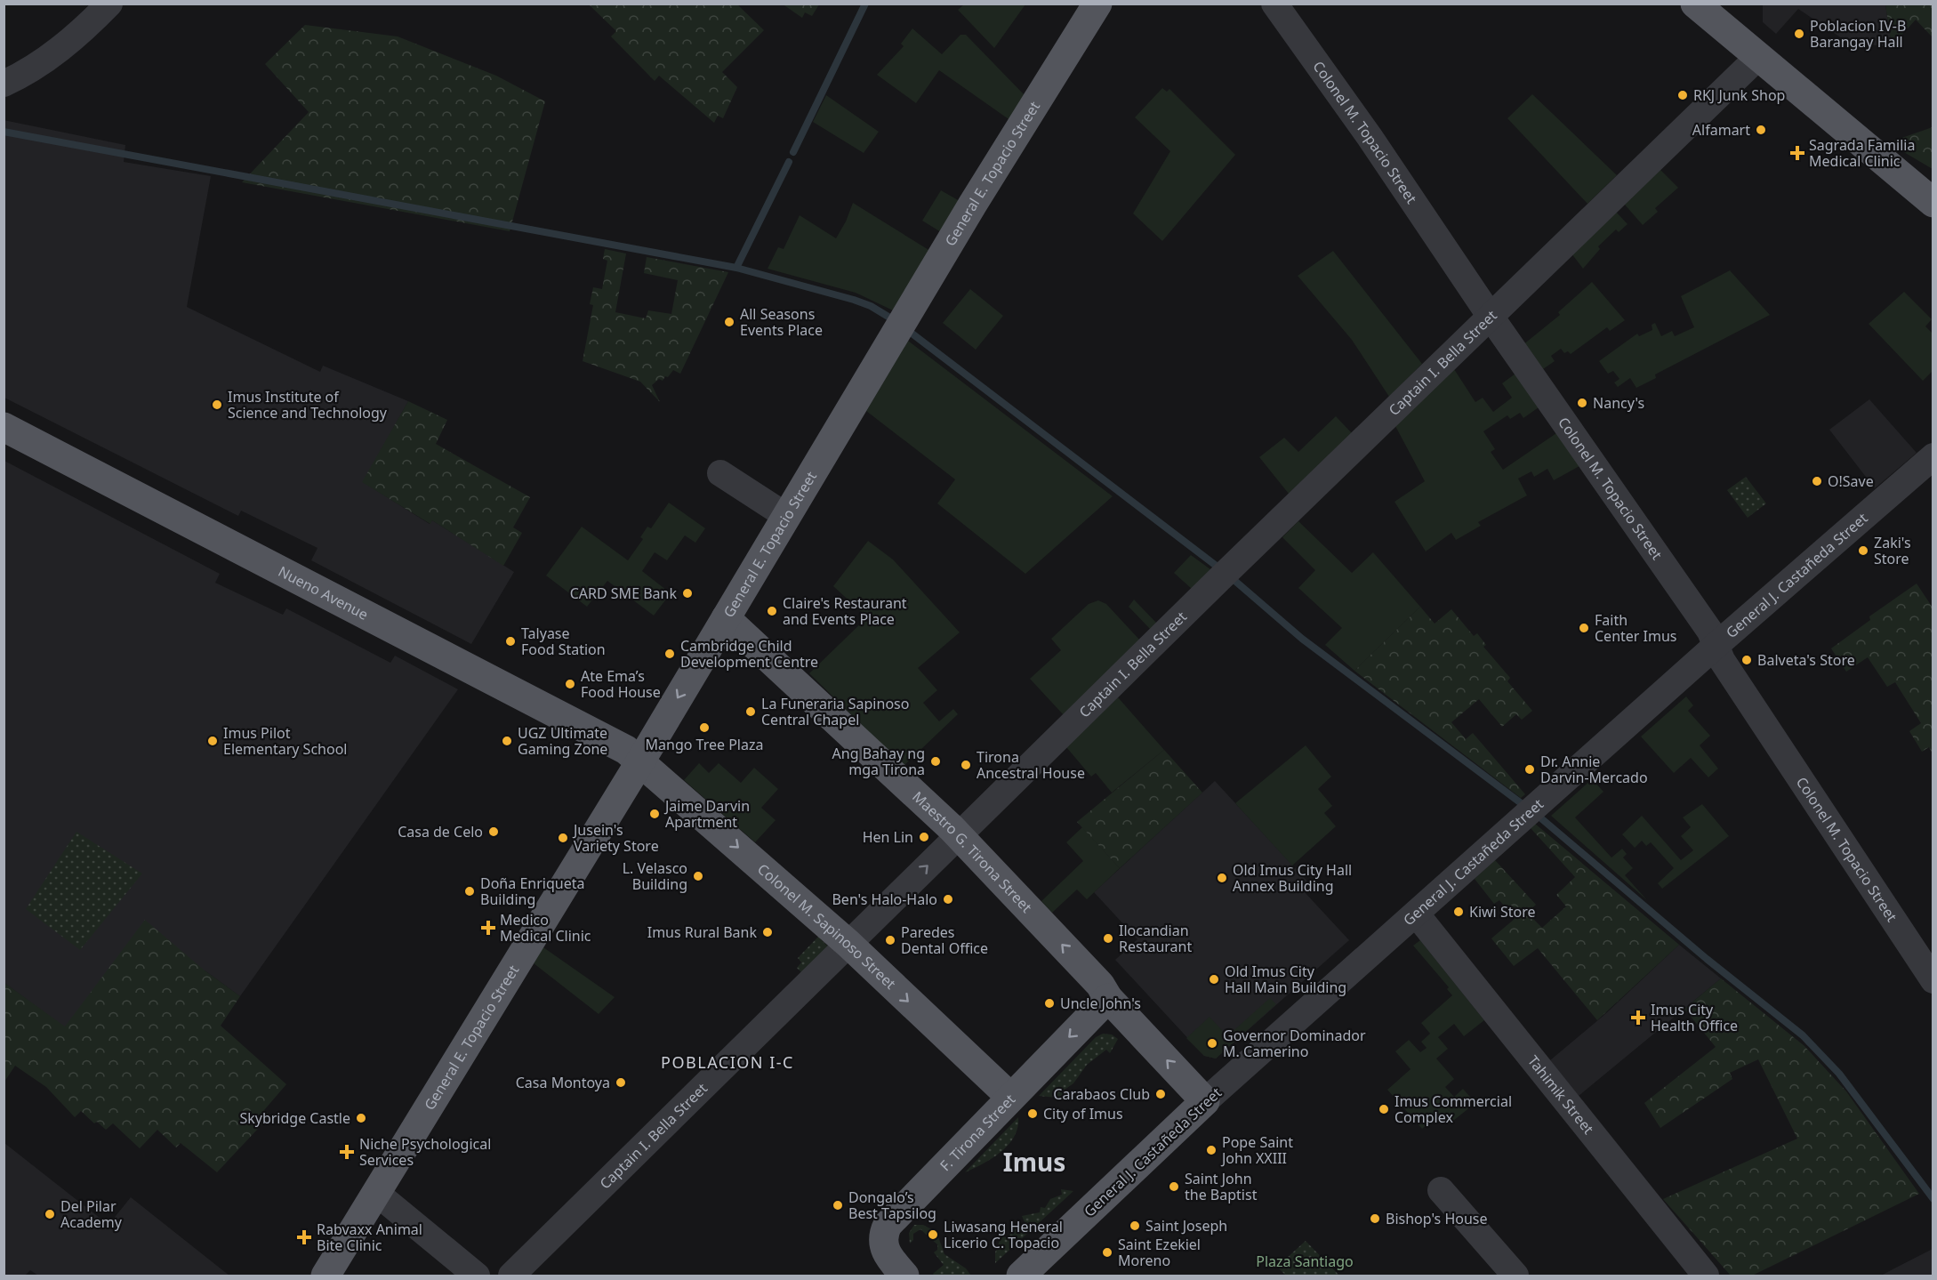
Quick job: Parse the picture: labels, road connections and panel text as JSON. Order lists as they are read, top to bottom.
{
  "streets": {
    "main road": [
      "General E. Topacio Street",
      "General J. Castañeda Street",
      "Nueno Avenue",
      "Maestro G. Tirona Street",
      "Colonel M. Sapinoso Street",
      "F. Tirona Street"
    ],
    "street": ["Colonel M. Topacio Street", "Captain I. Bella Street", "Tahimik Street"]
  },
  "crossings": [
    ["Colonel M. Topacio Street", "Captain I. Bella Street"],
    ["Colonel M. Topacio Street", "General J. Castañeda Street"],
    ["General E. Topacio Street", "Nueno Avenue"],
    ["General E. Topacio Street", "Maestro G. Tirona Street"],
    ["General E. Topacio Street", "Colonel M. Sapinoso Street"],
    ["Captain I. Bella Street", "Maestro G. Tirona Street"],
    ["Captain I. Bella Street", "Colonel M. Sapinoso Street"],
    ["General J. Castañeda Street", "Maestro G. Tirona Street"],
    ["General J. Castañeda Street", "Tahimik Street"],
    ["Nueno Avenue", "Colonel M. Sapinoso Street"],
    ["Maestro G. Tirona Street", "F. Tirona Street"],
    ["Colonel M. Sapinoso Street", "F. Tirona Street"]
  ],
  "one_way": ["Maestro G. Tirona Street", "Colonel M. Sapinoso Street", "F. Tirona Street"],
  "districts": ["POBLACION I-C", "Imus"],
  "parks": ["Plaza Santiago"],
  "places": {
    "other": [
      "Poblacion IV-B Barangay Hall",
      "RKJ Junk Shop",
      "Alfamart",
      "All Seasons Events Place",
      "Nancy's",
      "Imus Institute of Science and Technology",
      "O!Save",
      "Zaki's Store",
      "CARD SME Bank",
      "Claire's Restaurant and Events Place",
      "Faith Center Imus",
      "Talyase Food Station",
      "Cambridge Child Development Centre",
      "Balveta's Store",
      "Ate Ema’s Food House",
      "La Funeraria Sapinoso Central Chapel",
      "Mango Tree Plaza",
      "Imus Pilot Elementary School",
      "UGZ Ultimate Gaming Zone",
      "Ang Bahay ng mga Tirona",
      "Tirona Ancestral House",
      "Dr. Annie Darvin-Mercado",
      "Jaime Darvin Apartment",
      "Casa de Celo",
      "Hen Lin",
      "Jusein's Variety Store",
      "L. Velasco Building",
      "Old Imus City Hall Annex Building",
      "Doña Enriqueta Building",
      "Ben's Halo-Halo",
      "Kiwi Store",
      "Imus Rural Bank",
      "Ilocandian Restaurant",
      "Paredes Dental Office",
      "Old Imus City Hall Main Building",
      "Uncle John's",
      "Governor Dominador M. Camerino",
      "Casa Montoya",
      "Carabaos Club",
      "Imus Commercial Complex",
      "City of Imus",
      "Skybridge Castle",
      "Pope Saint John XXIII",
      "Saint John the Baptist",
      "Dongalo’s Best Tapsilog",
      "Del Pilar Academy",
      "Bishop's House",
      "Saint Joseph",
      "Liwasang Heneral Licerio C. Topacio",
      "Saint Ezekiel Moreno"
    ],
    "health": [
      "Sagrada Familia Medical Clinic",
      "Medico Medical Clinic",
      "Imus City Health Office",
      "Niche Psychological Services",
      "Rabvaxx Animal Bite Clinic"
    ]
  }
}
